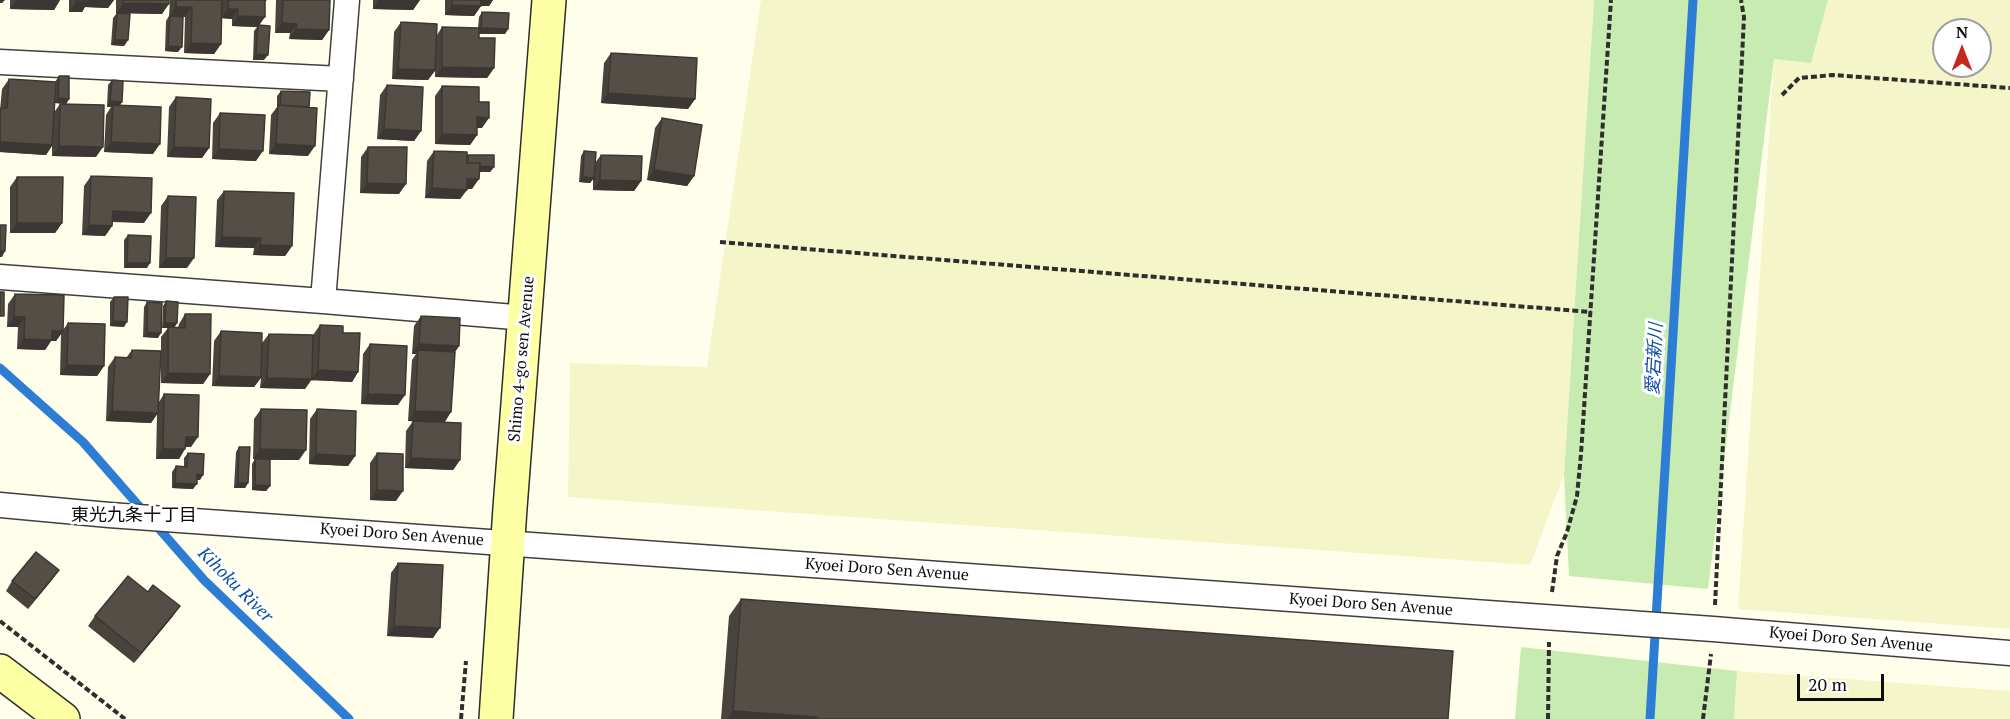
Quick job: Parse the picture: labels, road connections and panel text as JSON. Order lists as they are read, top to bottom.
{
  "streets": {
    "street": ["Shimo 4-go sen Avenue", "Kyoei Doro Sen Avenue"]
  },
  "crossings": [
    ["Shimo 4-go sen Avenue", "Kyoei Doro Sen Avenue"]
  ],
  "districts": ["東光九条十丁目"],
  "water": ["愛宕新川", "Kihoku River"],
  "scale_bar": "20 m",
  "north": "top"
}
